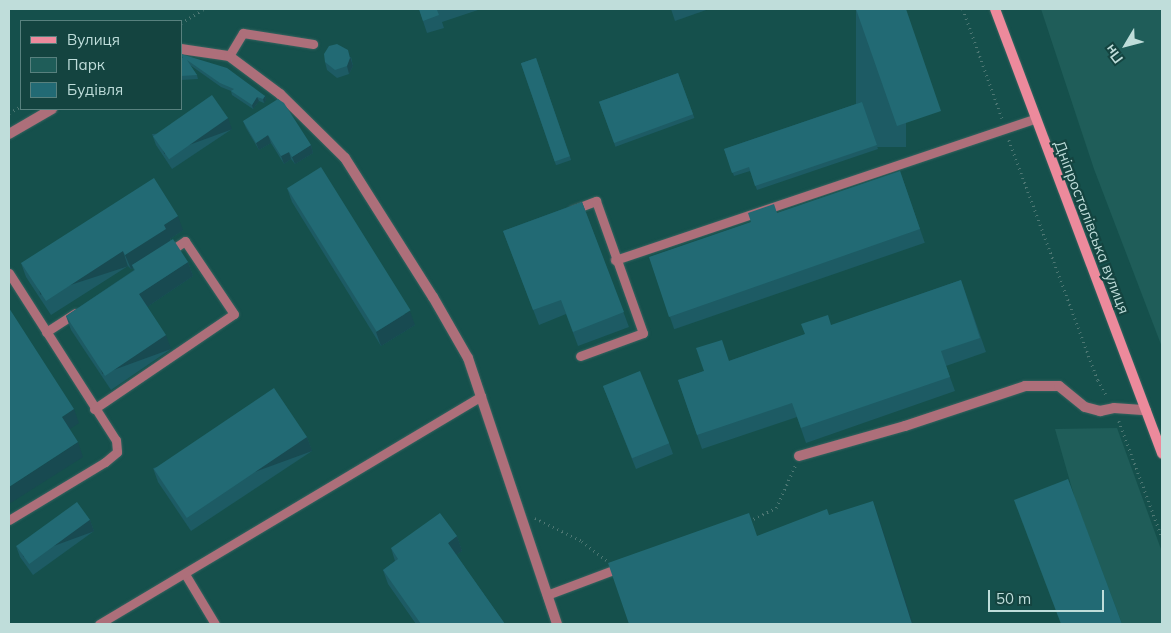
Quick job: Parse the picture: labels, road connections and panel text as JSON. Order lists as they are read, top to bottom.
{
  "streets": {
    "street": ["Дніпросталівська вулиця"]
  },
  "legend": ["Вулиця", "Парк", "Будівля"],
  "scale_bar": "50 m",
  "north": "bottom left"
}
